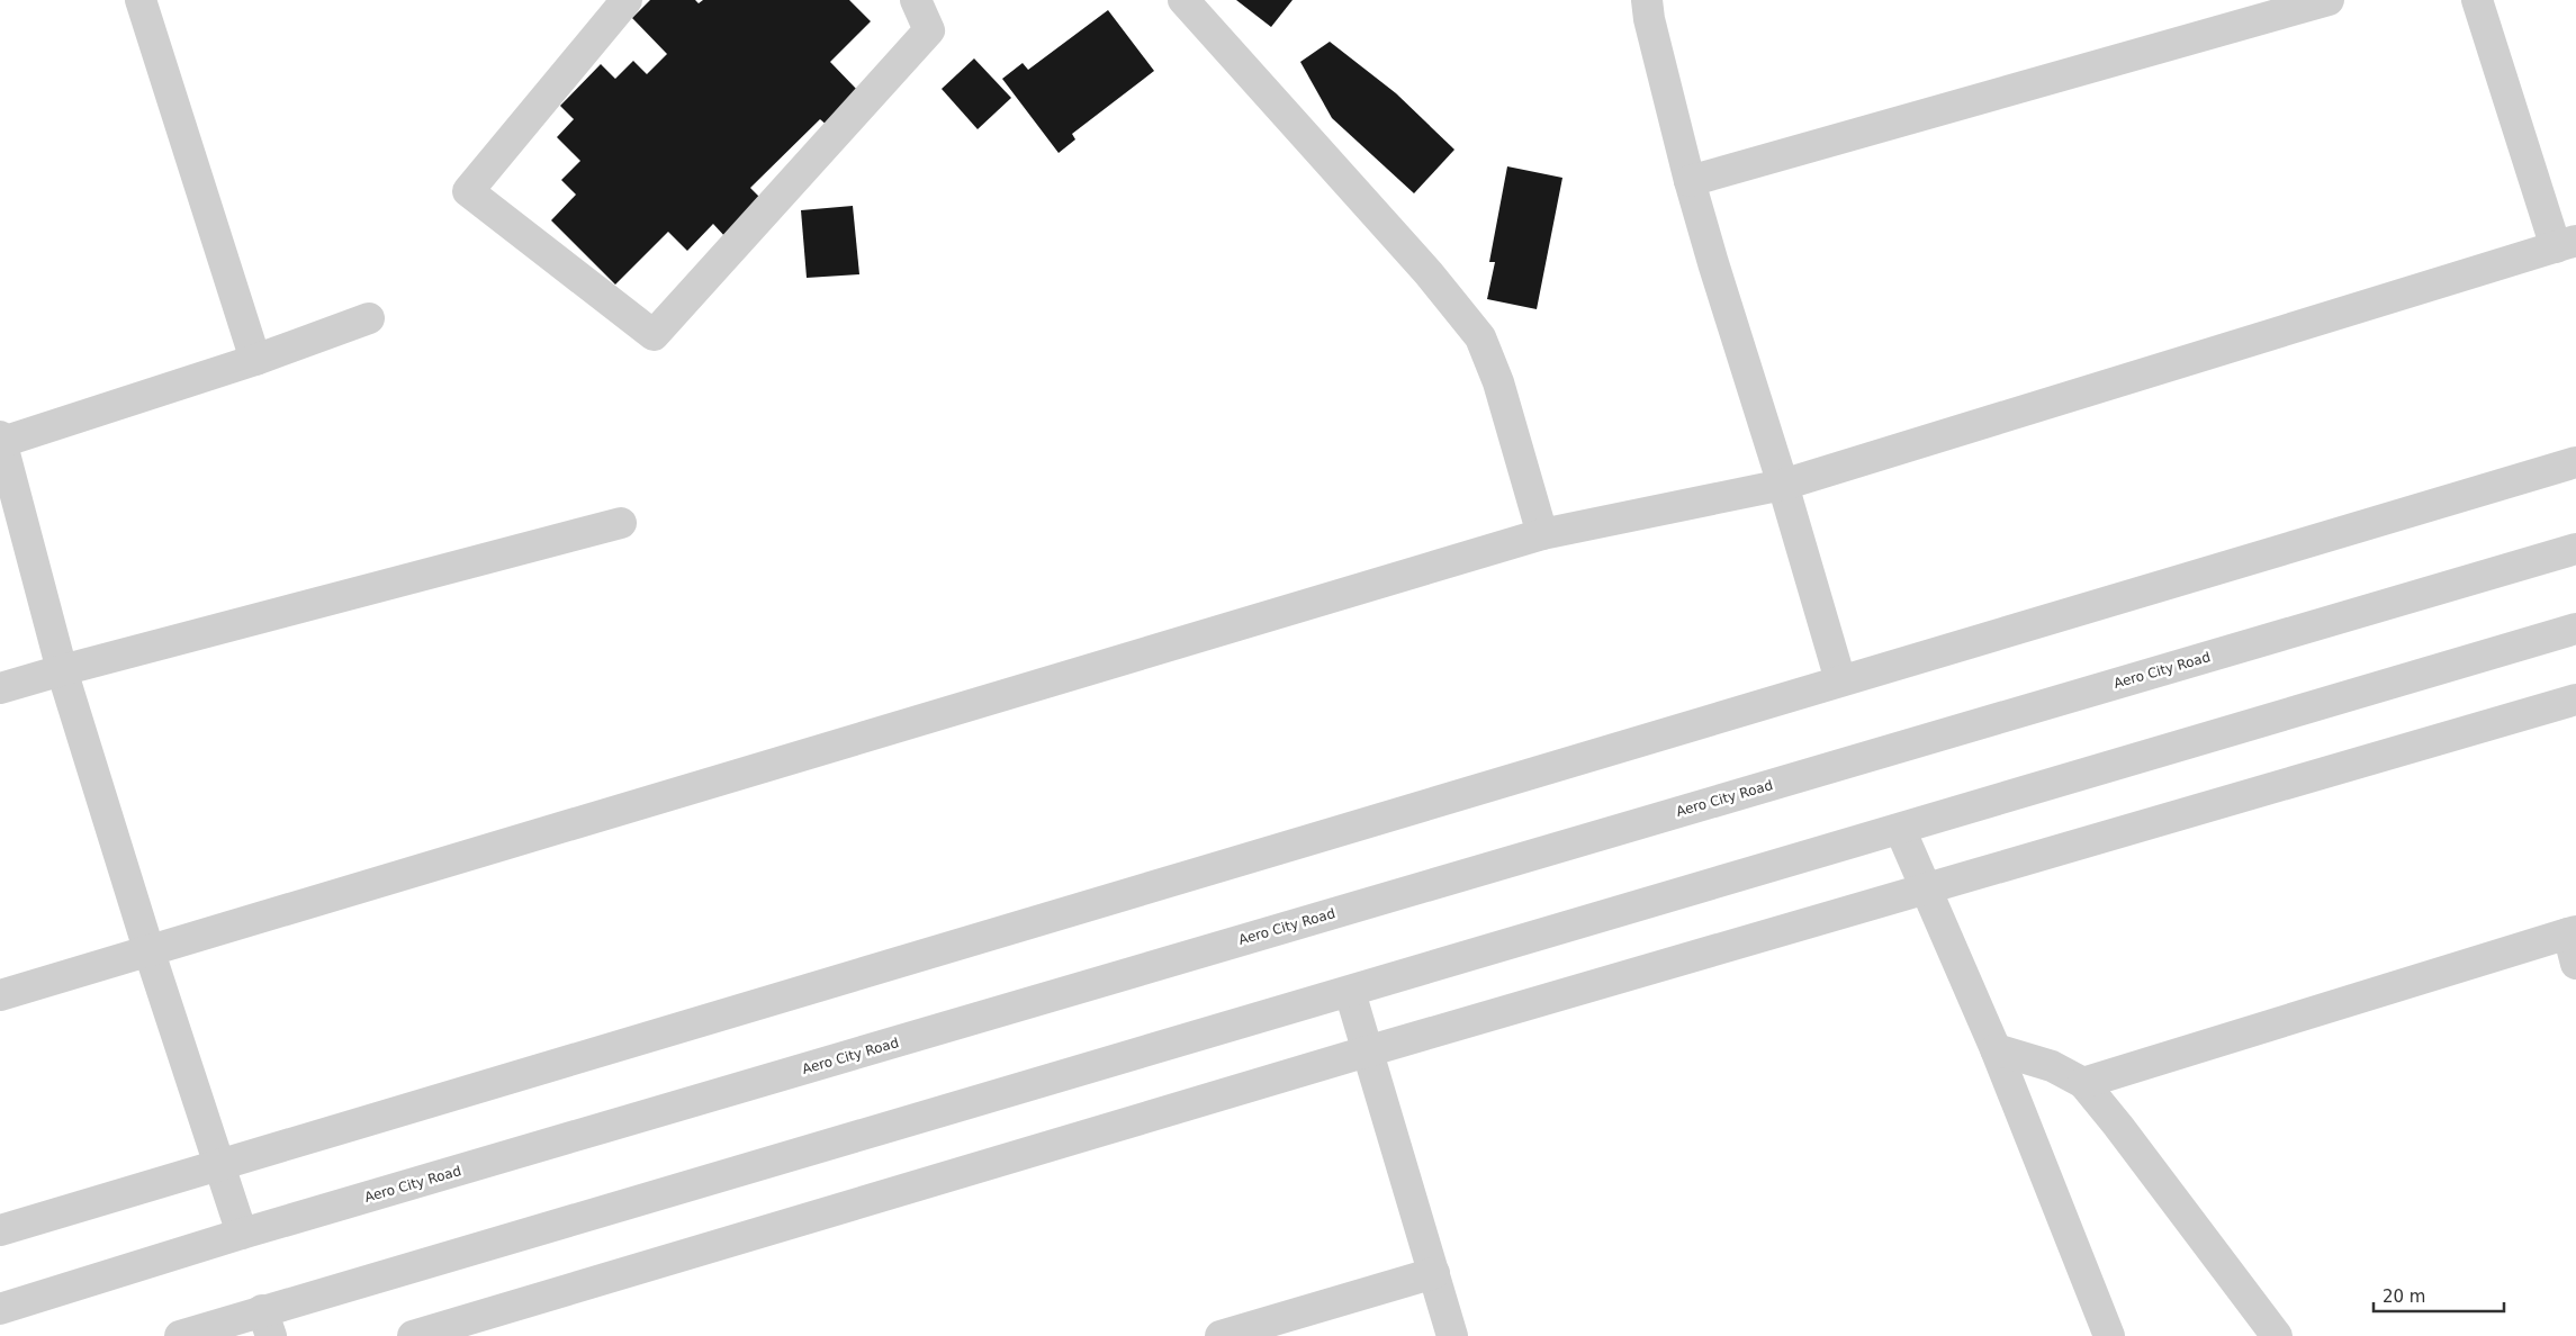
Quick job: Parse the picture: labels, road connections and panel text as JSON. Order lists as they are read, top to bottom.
{
  "streets": {
    "street": ["Aero City Road"]
  },
  "scale_bar": "20 m"
}
